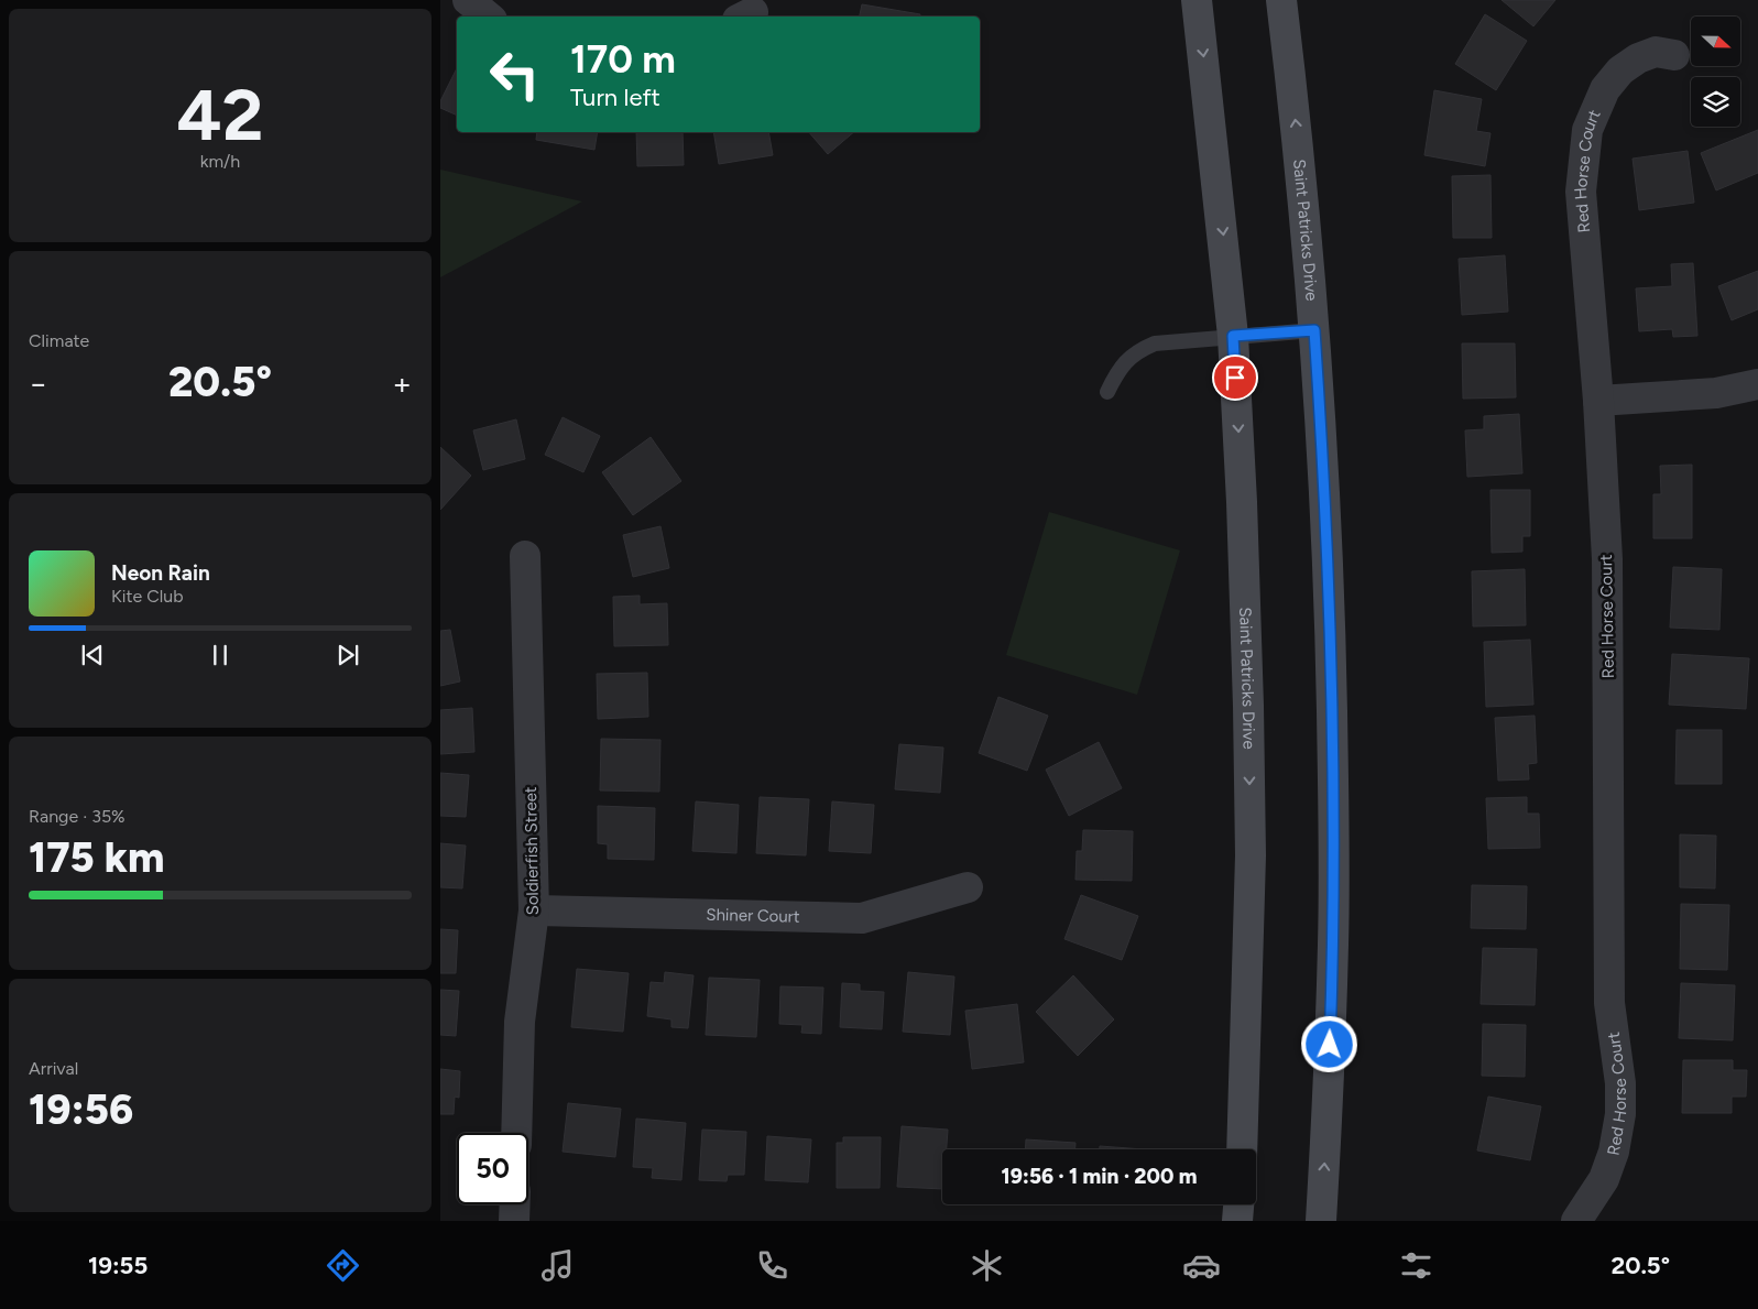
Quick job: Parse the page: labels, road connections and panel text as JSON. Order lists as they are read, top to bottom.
{
  "streets": {
    "main road": ["Saint Patricks Drive"],
    "street": ["Red Horse Court", "Soldierfish Street", "Shiner Court"]
  },
  "crossings": [
    ["Soldierfish Street", "Shiner Court"]
  ],
  "north": "right",
  "page": {
    "tile": [
      ["42", "km/h"],
      "Climate",
      ["Range · 35%", "175 km"],
      ["Arrival", "19:56"]
    ],
    "turn": ["170 m", "Turn left"],
    "heat": ["−", "20.5°", "+"],
    "song": ["Neon Rain", "Kite Club"],
    "limit": "50",
    "trip": "19:56 · 1 min · 200 m",
    "tabs": ["19:55", "20.5°"]
  }
}
